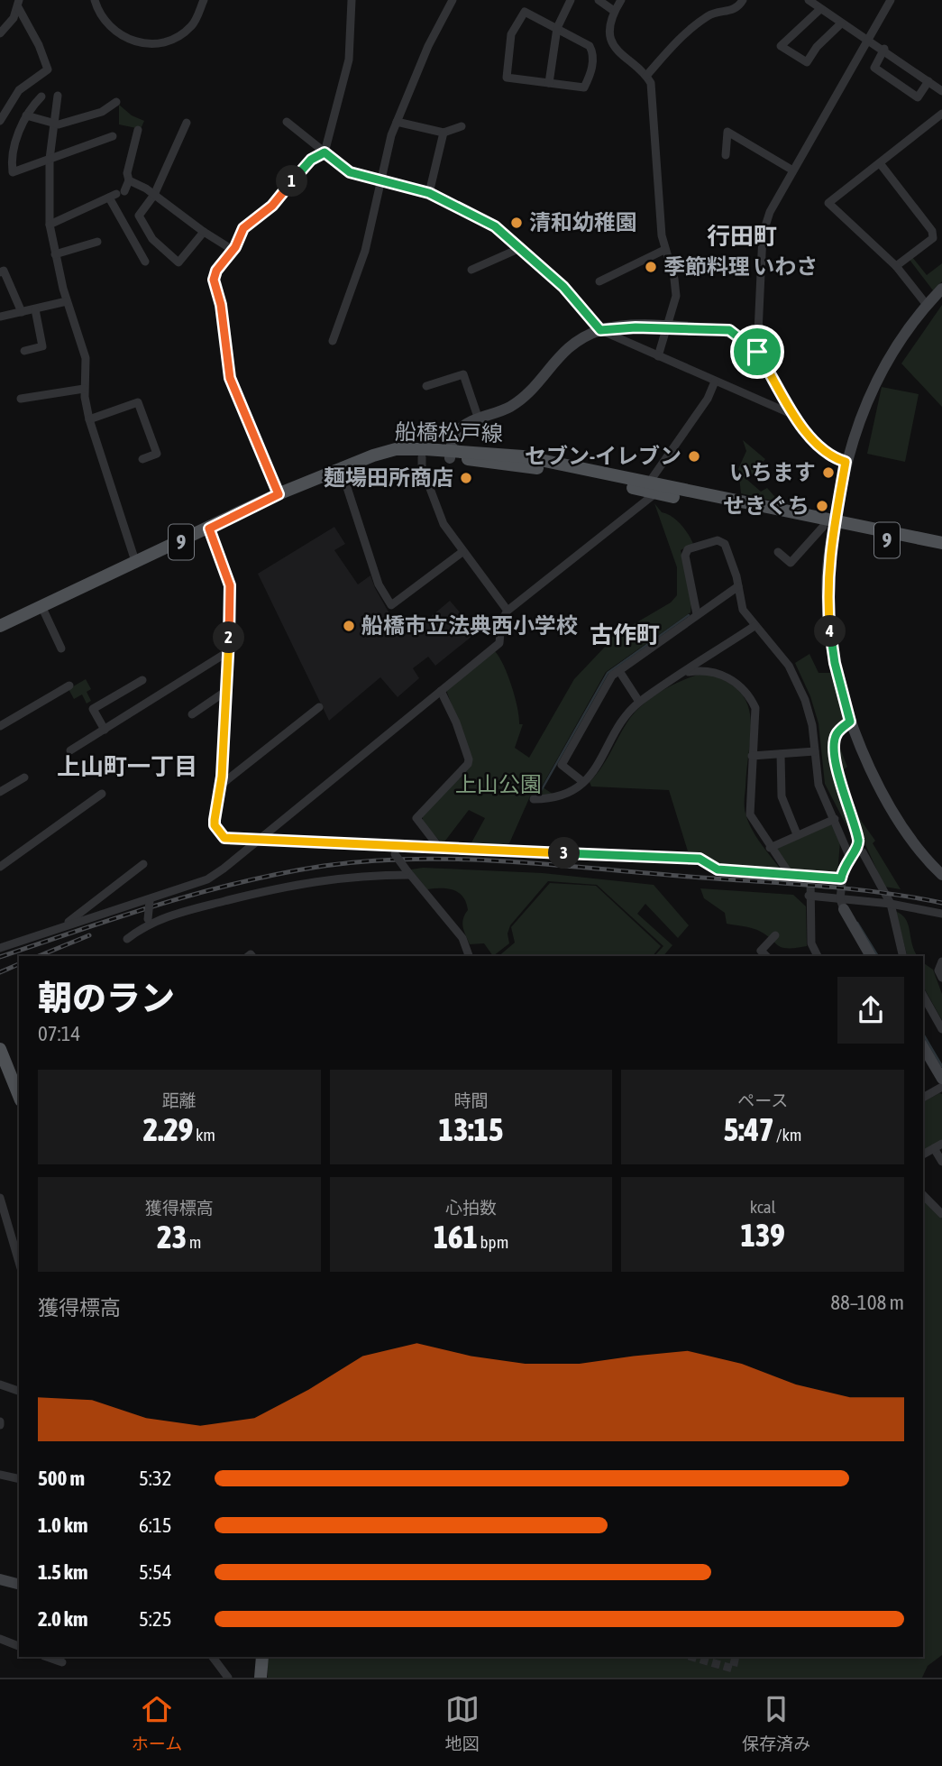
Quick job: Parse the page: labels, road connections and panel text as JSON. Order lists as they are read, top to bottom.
{
  "streets": {
    "main road": ["船橋松戸線", "9"]
  },
  "districts": ["行田町", "古作町", "上山町一丁目"],
  "parks": ["上山公園"],
  "places": [
    "清和幼稚園",
    "季節料理 いわさ",
    "セブン-イレブン",
    "いちます",
    "麺場田所商店",
    "せきぐち",
    "船橋市立法典西小学校"
  ],
  "page": {
    "pins": [
      "1",
      "4",
      "2",
      "3"
    ],
    "heading": ["朝のラン", "07:14"],
    "stats": [
      ["距離", "2.29 km"],
      ["時間", "13:15"],
      ["ペース", "5:47 /km"],
      ["獲得標高", "23 m"],
      ["心拍数", "161 bpm"],
      ["kcal", "139"]
    ],
    "chart": ["獲得標高", "88–108 m"],
    "list": [
      {
        "name": "500 m",
        "note": "5:32"
      },
      {
        "name": "1.0 km",
        "note": "6:15"
      },
      {
        "name": "1.5 km",
        "note": "5:54"
      },
      {
        "name": "2.0 km",
        "note": "5:25"
      }
    ],
    "tabs": ["ホーム", "地図", "保存済み"]
  }
}
